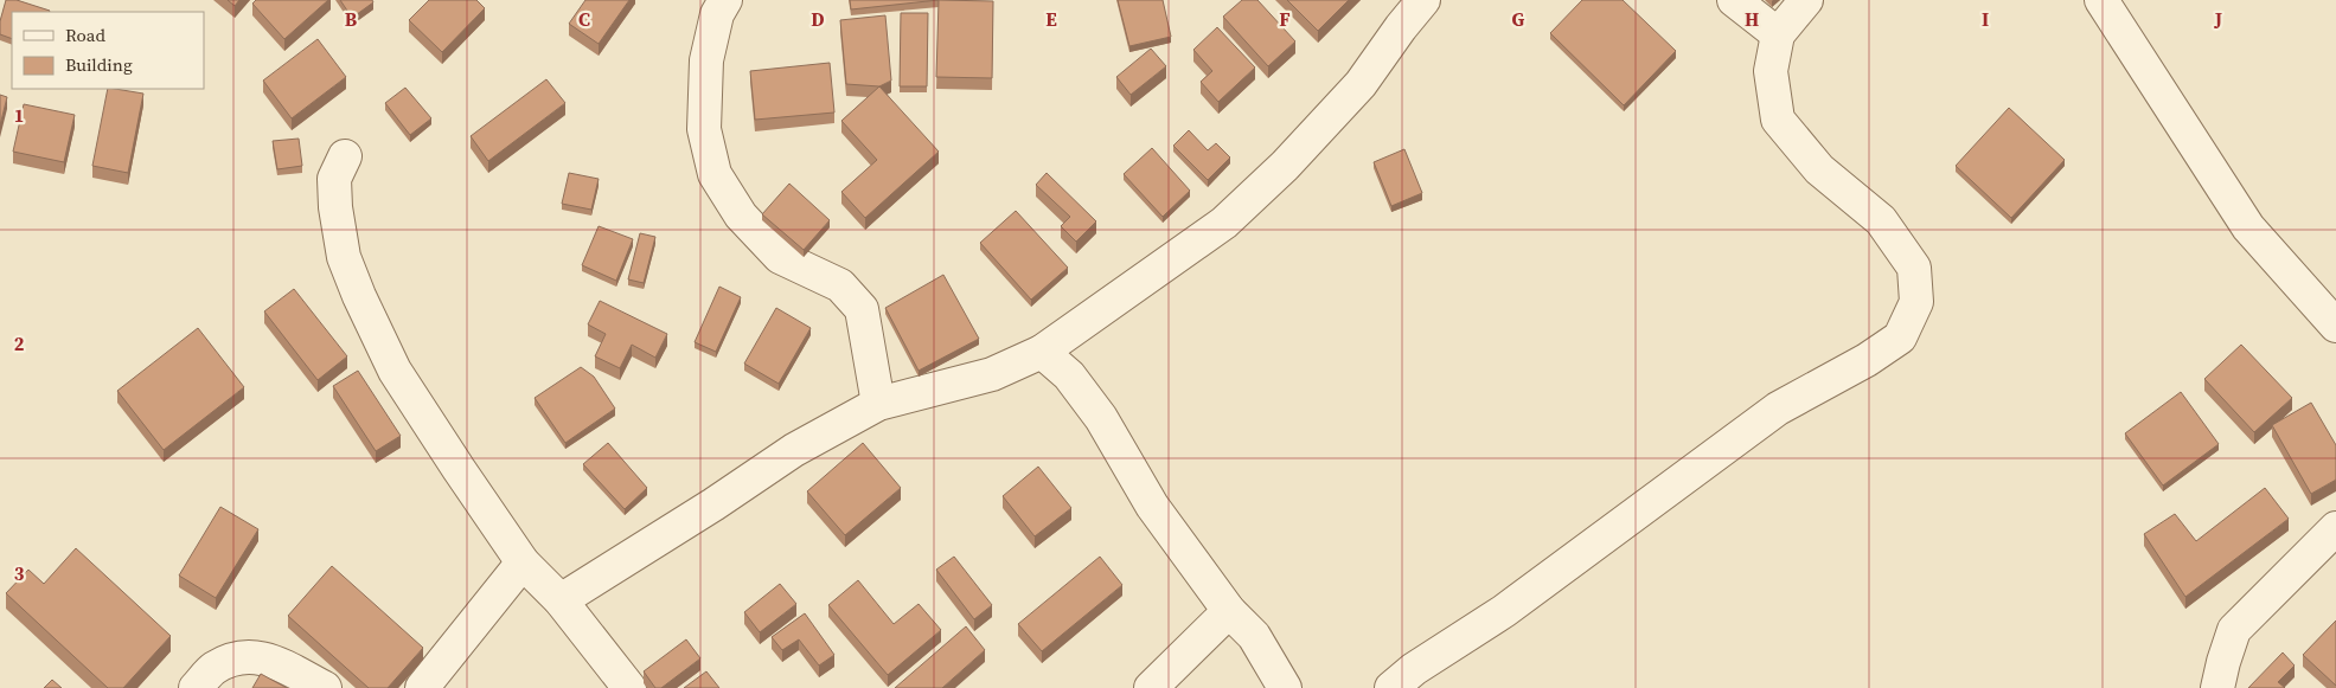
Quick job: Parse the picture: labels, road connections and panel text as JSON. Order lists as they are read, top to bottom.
{
  "legend": ["Road", "Building"],
  "grid": {
    "columns": [
      "B",
      "C",
      "D",
      "E",
      "F",
      "G",
      "H",
      "I",
      "J"
    ],
    "rows": ["1", "2", "3"]
  }
}
